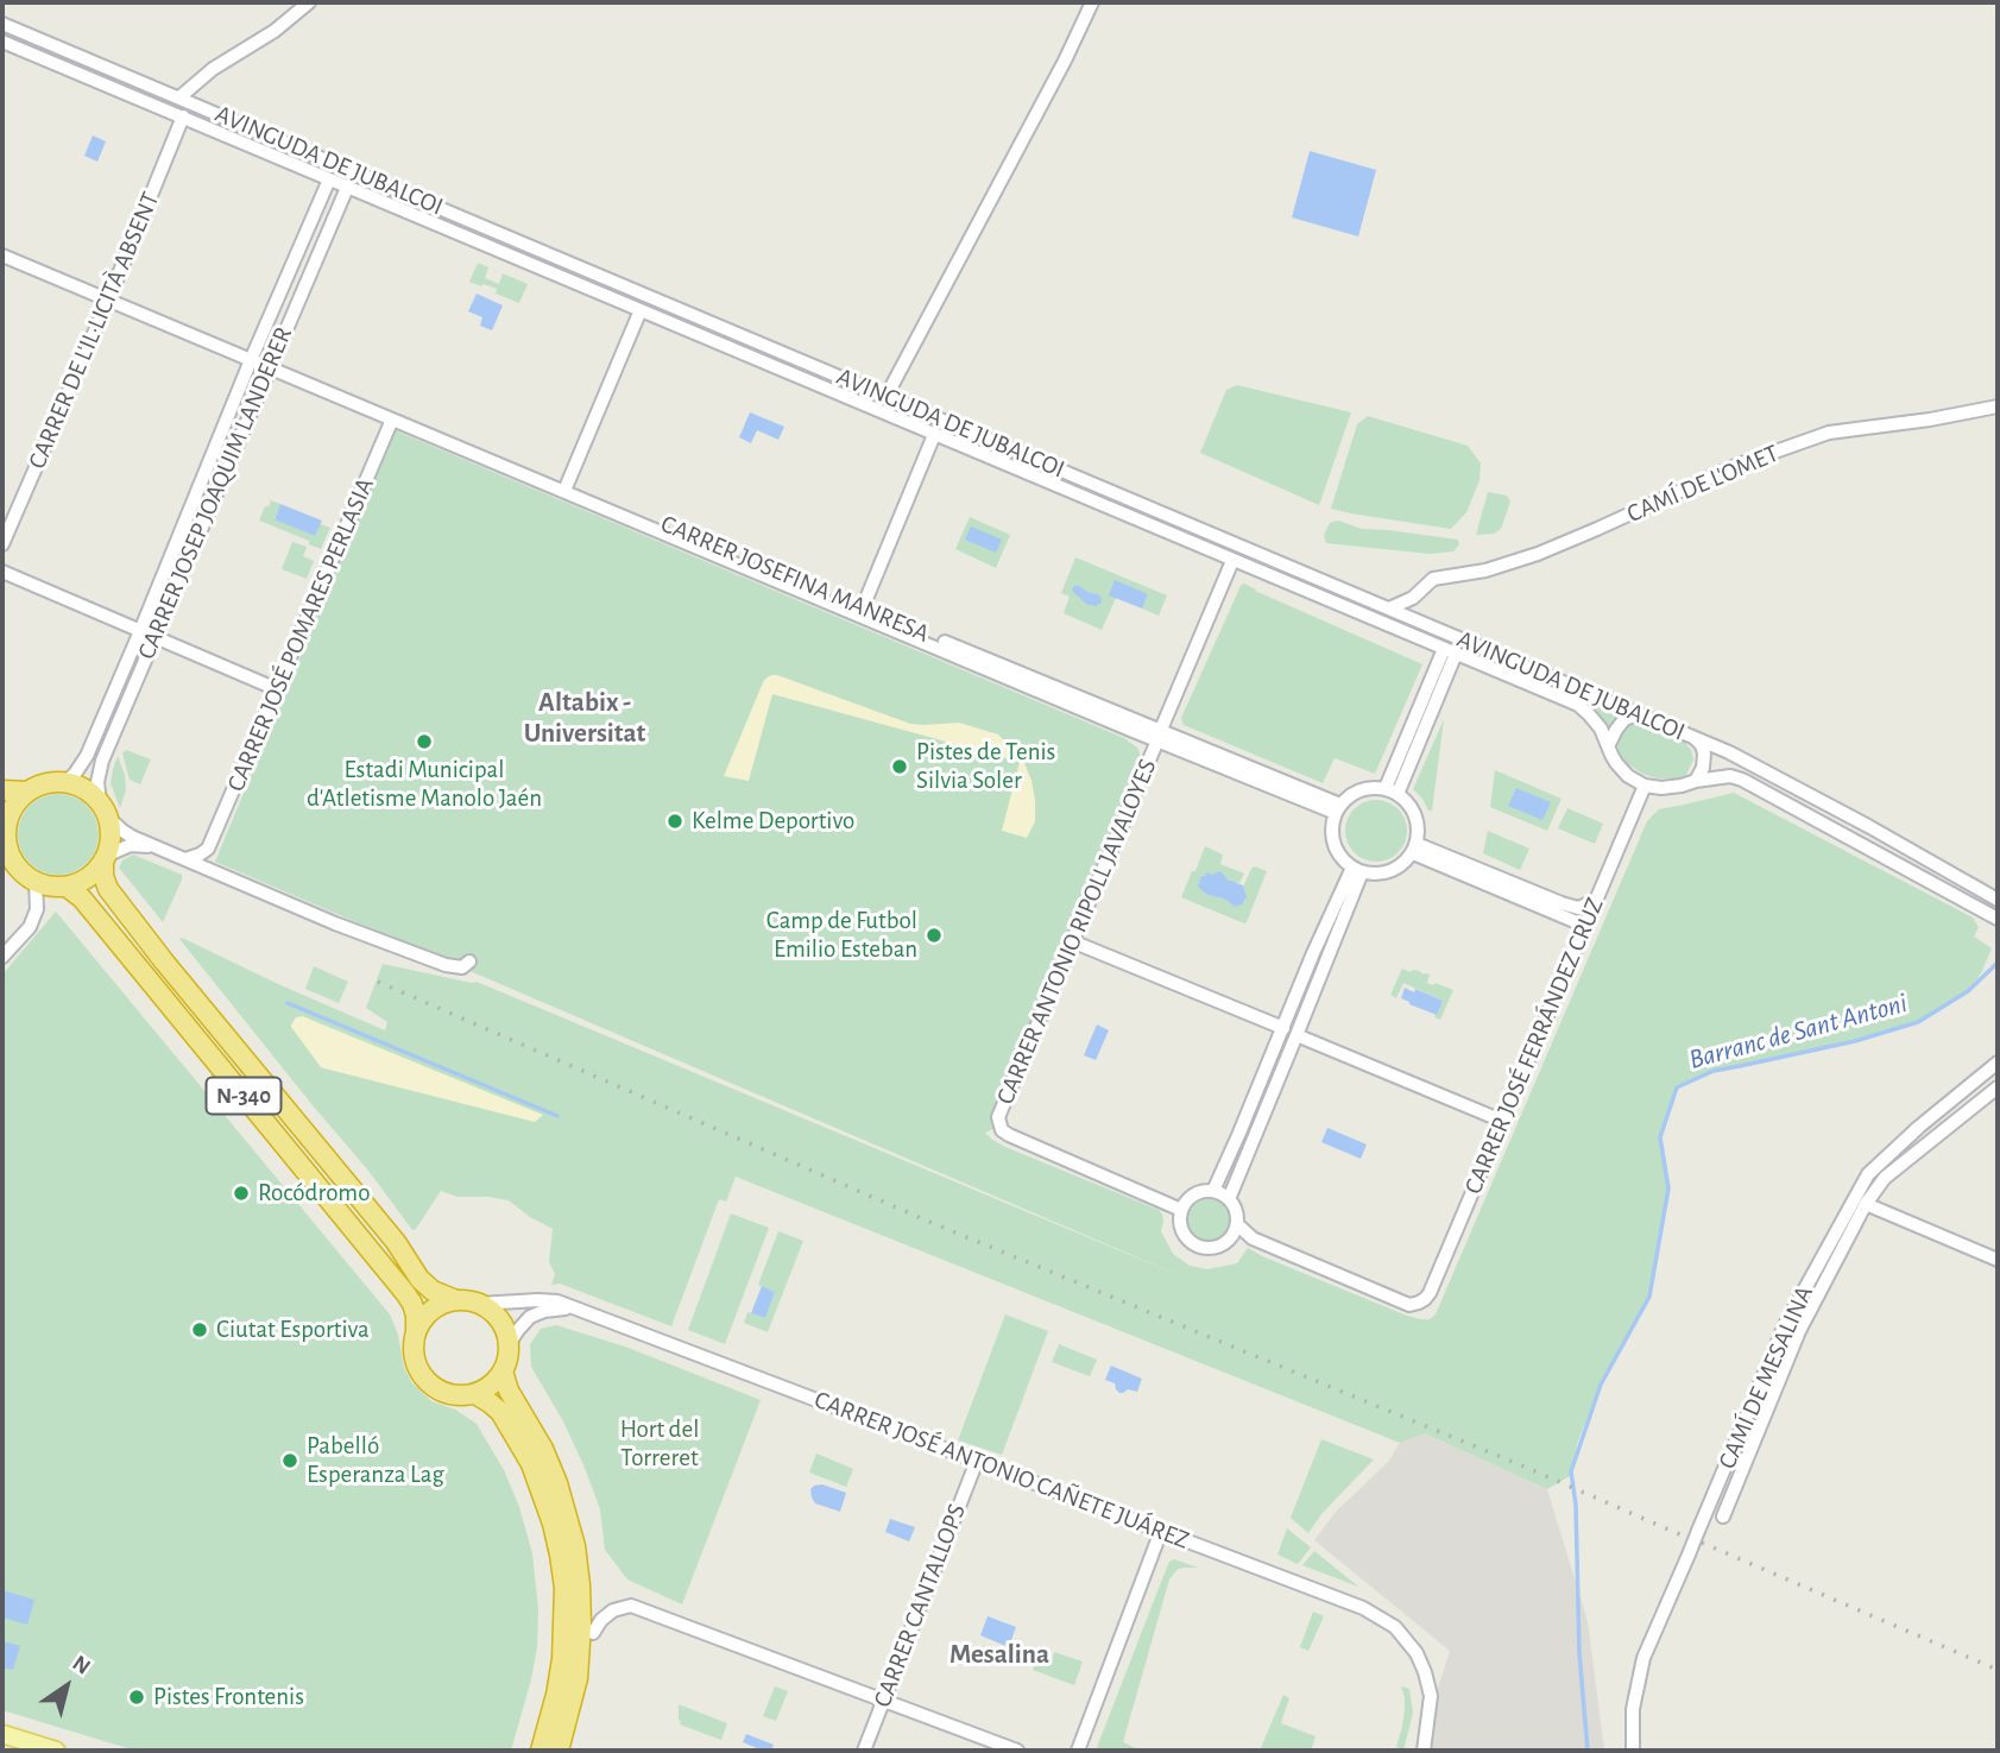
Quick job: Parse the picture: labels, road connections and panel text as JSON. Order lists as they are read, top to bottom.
{
  "streets": {
    "highway": ["N-340"],
    "street": [
      "AVINGUDA DE JUBALCOI",
      "CARRER DE L'IL·LICITÀ ABSENT",
      "CAMÍ DE L'OMET",
      "CARRER JOSEP JOAQUIM LANDERER",
      "CARRER JOSEFINA MANRESA",
      "CARRER JOSÉ POMARES PERLASIA",
      "CARRER ANTONIO RIPOLL JAVALOYES",
      "CARRER JOSÉ FERRÁNDEZ CRUZ",
      "CAMÍ DE MESALINA",
      "CARRER JOSÉ ANTONIO CAÑETE JUÁREZ",
      "CARRER CANTALLOPS"
    ]
  },
  "crossings": [
    ["AVINGUDA DE JUBALCOI", "CARRER DE L'IL·LICITÀ ABSENT"],
    ["AVINGUDA DE JUBALCOI", "CAMÍ DE L'OMET"],
    ["AVINGUDA DE JUBALCOI", "CARRER JOSEP JOAQUIM LANDERER"],
    ["AVINGUDA DE JUBALCOI", "CARRER ANTONIO RIPOLL JAVALOYES"],
    ["AVINGUDA DE JUBALCOI", "CARRER JOSÉ FERRÁNDEZ CRUZ"],
    ["CARRER JOSEP JOAQUIM LANDERER", "CARRER JOSEFINA MANRESA"],
    ["CARRER JOSEP JOAQUIM LANDERER", "N-340"],
    ["CARRER JOSEFINA MANRESA", "CARRER JOSÉ POMARES PERLASIA"],
    ["CARRER JOSEFINA MANRESA", "CARRER ANTONIO RIPOLL JAVALOYES"],
    ["CARRER ANTONIO RIPOLL JAVALOYES", "CARRER JOSÉ FERRÁNDEZ CRUZ"],
    ["N-340", "CARRER JOSÉ ANTONIO CAÑETE JUÁREZ"],
    ["CARRER JOSÉ ANTONIO CAÑETE JUÁREZ", "CARRER CANTALLOPS"]
  ],
  "districts": ["Altabix - Universitat", "Mesalina"],
  "water": ["Barranc de Sant Antoni"],
  "parks": ["Hort del Torreret"],
  "places": [
    "Estadi Municipal d'Atletisme Manolo Jaén",
    "Pistes de Tenis Silvia Soler",
    "Kelme Deportivo",
    "Camp de Futbol Emilio Esteban",
    "Rocódromo",
    "Ciutat Esportiva",
    "Pabelló Esperanza Lag",
    "Pistes Frontenis"
  ],
  "north": "top right"
}
